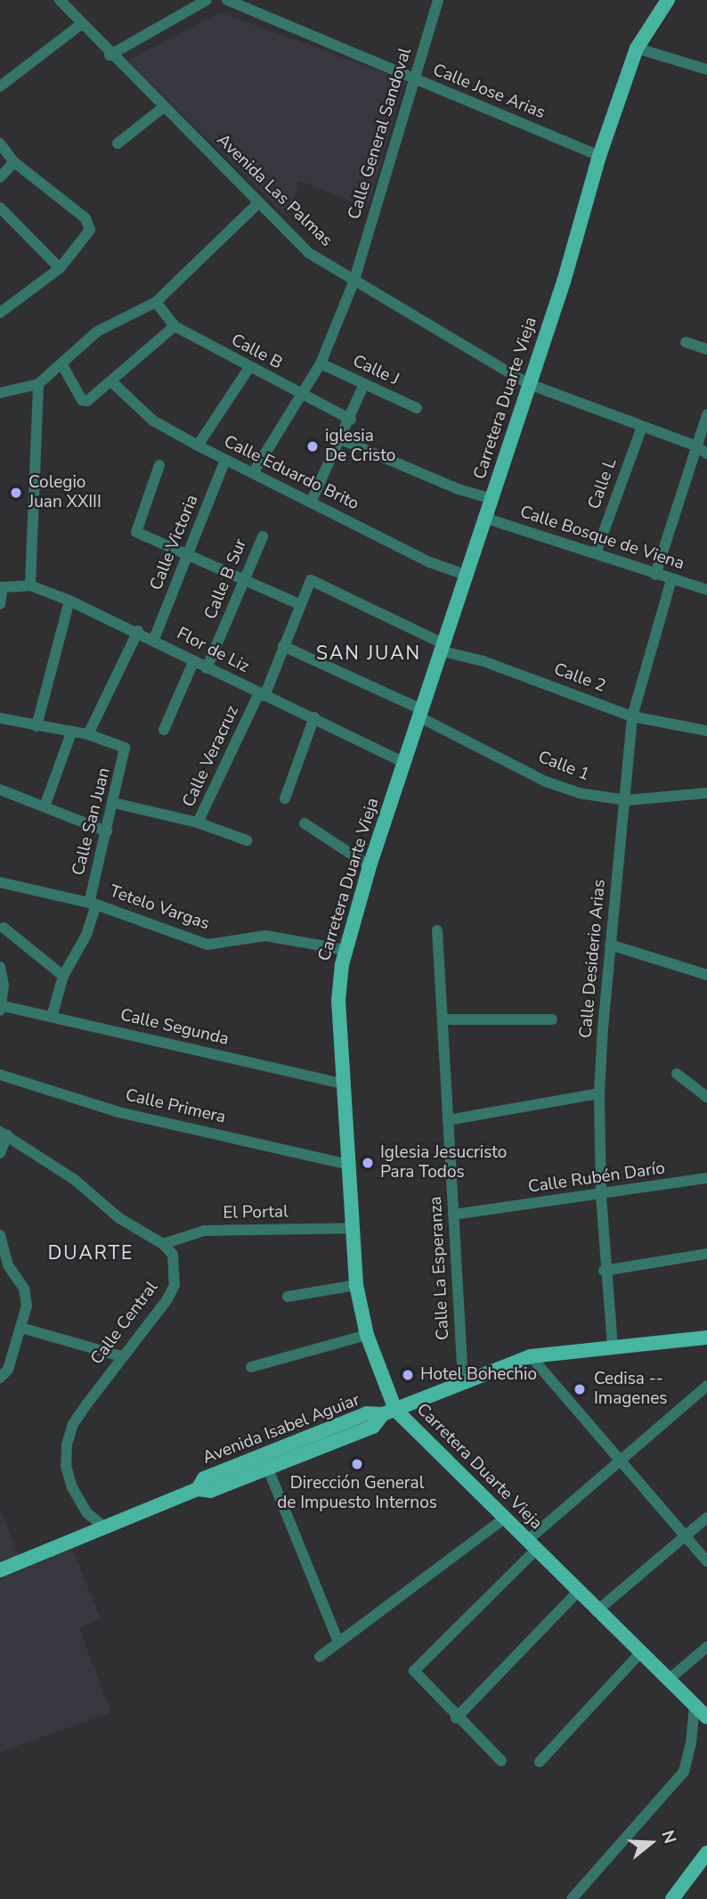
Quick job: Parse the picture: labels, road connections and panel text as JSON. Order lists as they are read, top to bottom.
{
  "streets": {
    "main road": ["Carretera Duarte Vieja", "Avenida Isabel Aguiar"],
    "street": [
      "Calle Jose Arias",
      "Calle General Sandoval",
      "Avenida Las Palmas",
      "Calle B",
      "Calle J",
      "Calle Eduardo Brito",
      "Calle L",
      "Calle Bosque de Viena",
      "Calle Victoria",
      "Calle B Sur",
      "Flor de Liz",
      "Calle 2",
      "Calle Veracruz",
      "Calle 1",
      "Calle San Juan",
      "Tetelo Vargas",
      "Calle Desiderio Arias",
      "Calle Segunda",
      "Calle Primera",
      "Calle Rubén Darío",
      "El Portal",
      "Calle La Esperanza",
      "Calle Central"
    ]
  },
  "crossings": [
    ["Calle Jose Arias", "Calle General Sandoval"],
    ["Calle Jose Arias", "Carretera Duarte Vieja"],
    ["Calle General Sandoval", "Avenida Las Palmas"],
    ["Calle General Sandoval", "Calle B"],
    ["Calle General Sandoval", "Calle J"],
    ["Calle General Sandoval", "Calle Eduardo Brito"],
    ["Avenida Las Palmas", "Carretera Duarte Vieja"],
    ["Avenida Las Palmas", "Calle L"],
    ["Carretera Duarte Vieja", "Calle Eduardo Brito"],
    ["Carretera Duarte Vieja", "Calle Bosque de Viena"],
    ["Carretera Duarte Vieja", "Flor de Liz"],
    ["Carretera Duarte Vieja", "Calle 2"],
    ["Carretera Duarte Vieja", "Calle 1"],
    ["Carretera Duarte Vieja", "Tetelo Vargas"],
    ["Carretera Duarte Vieja", "Calle Segunda"],
    ["Carretera Duarte Vieja", "Calle Primera"],
    ["Carretera Duarte Vieja", "El Portal"],
    ["Carretera Duarte Vieja", "Avenida Isabel Aguiar"],
    ["Calle Eduardo Brito", "Calle Victoria"],
    ["Calle L", "Calle Bosque de Viena"],
    ["Calle Bosque de Viena", "Calle Desiderio Arias"],
    ["Calle Victoria", "Flor de Liz"],
    ["Calle B Sur", "Flor de Liz"],
    ["Flor de Liz", "Calle Veracruz"],
    ["Calle 2", "Calle Veracruz"],
    ["Calle 2", "Calle Desiderio Arias"],
    ["Calle Veracruz", "Calle 1"],
    ["Calle Veracruz", "Calle San Juan"],
    ["Calle 1", "Calle Desiderio Arias"],
    ["Calle San Juan", "Tetelo Vargas"],
    ["Calle San Juan", "Calle Segunda"],
    ["Calle Desiderio Arias", "Calle Rubén Darío"],
    ["Calle Desiderio Arias", "Avenida Isabel Aguiar"],
    ["Calle Rubén Darío", "Calle La Esperanza"],
    ["El Portal", "Calle Central"],
    ["Calle La Esperanza", "Avenida Isabel Aguiar"],
    ["Calle Central", "Avenida Isabel Aguiar"]
  ],
  "districts": ["SAN JUAN", "DUARTE"],
  "places": [
    "iglesia De Cristo",
    "Colegio Juan XXIII",
    "Iglesia Jesucristo Para Todos",
    "Hotel Bohechio",
    "Cedisa -- Imagenes",
    "Dirección General de Impuesto Internos"
  ],
  "north": "right"
}
